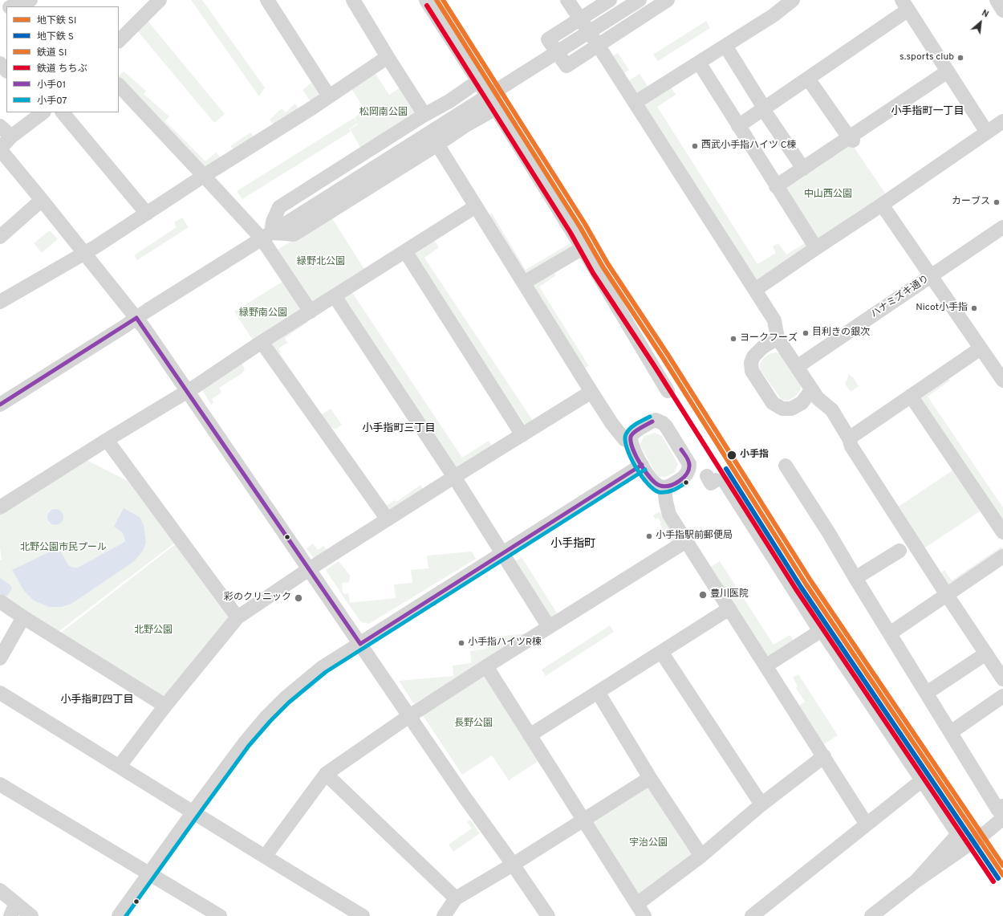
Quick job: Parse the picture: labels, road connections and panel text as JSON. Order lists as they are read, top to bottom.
{
  "streets": {
    "street": ["ハナミズキ通り"]
  },
  "districts": [
    "小手指町一丁目",
    "小手指町三丁目",
    "小手指町",
    "小手指町四丁目"
  ],
  "parks": [
    "松岡南公園",
    "中山西公園",
    "緑野北公園",
    "緑野南公園",
    "北野公園市民プール",
    "北野公園",
    "長野公園",
    "宇治公園"
  ],
  "places": [
    "s.sports club",
    "西武小手指ハイツ C棟",
    "カーブス",
    "Nicot小手指",
    "目利きの銀次",
    "ヨークフーズ",
    "小手指",
    "小手指駅前郵便局",
    "豊川医院",
    "彩のクリニック",
    "小手指ハイツR棟"
  ],
  "lines": [
    "metro line SI",
    "rail line SI",
    "rail line ちちぶ",
    "transit line 小手01",
    "transit line 小手07",
    "metro line S"
  ],
  "legend": [
    "地下鉄 SI",
    "地下鉄 S",
    "鉄道 SI",
    "鉄道 ちちぶ",
    "小手01",
    "小手07"
  ],
  "north": "top right"
}
